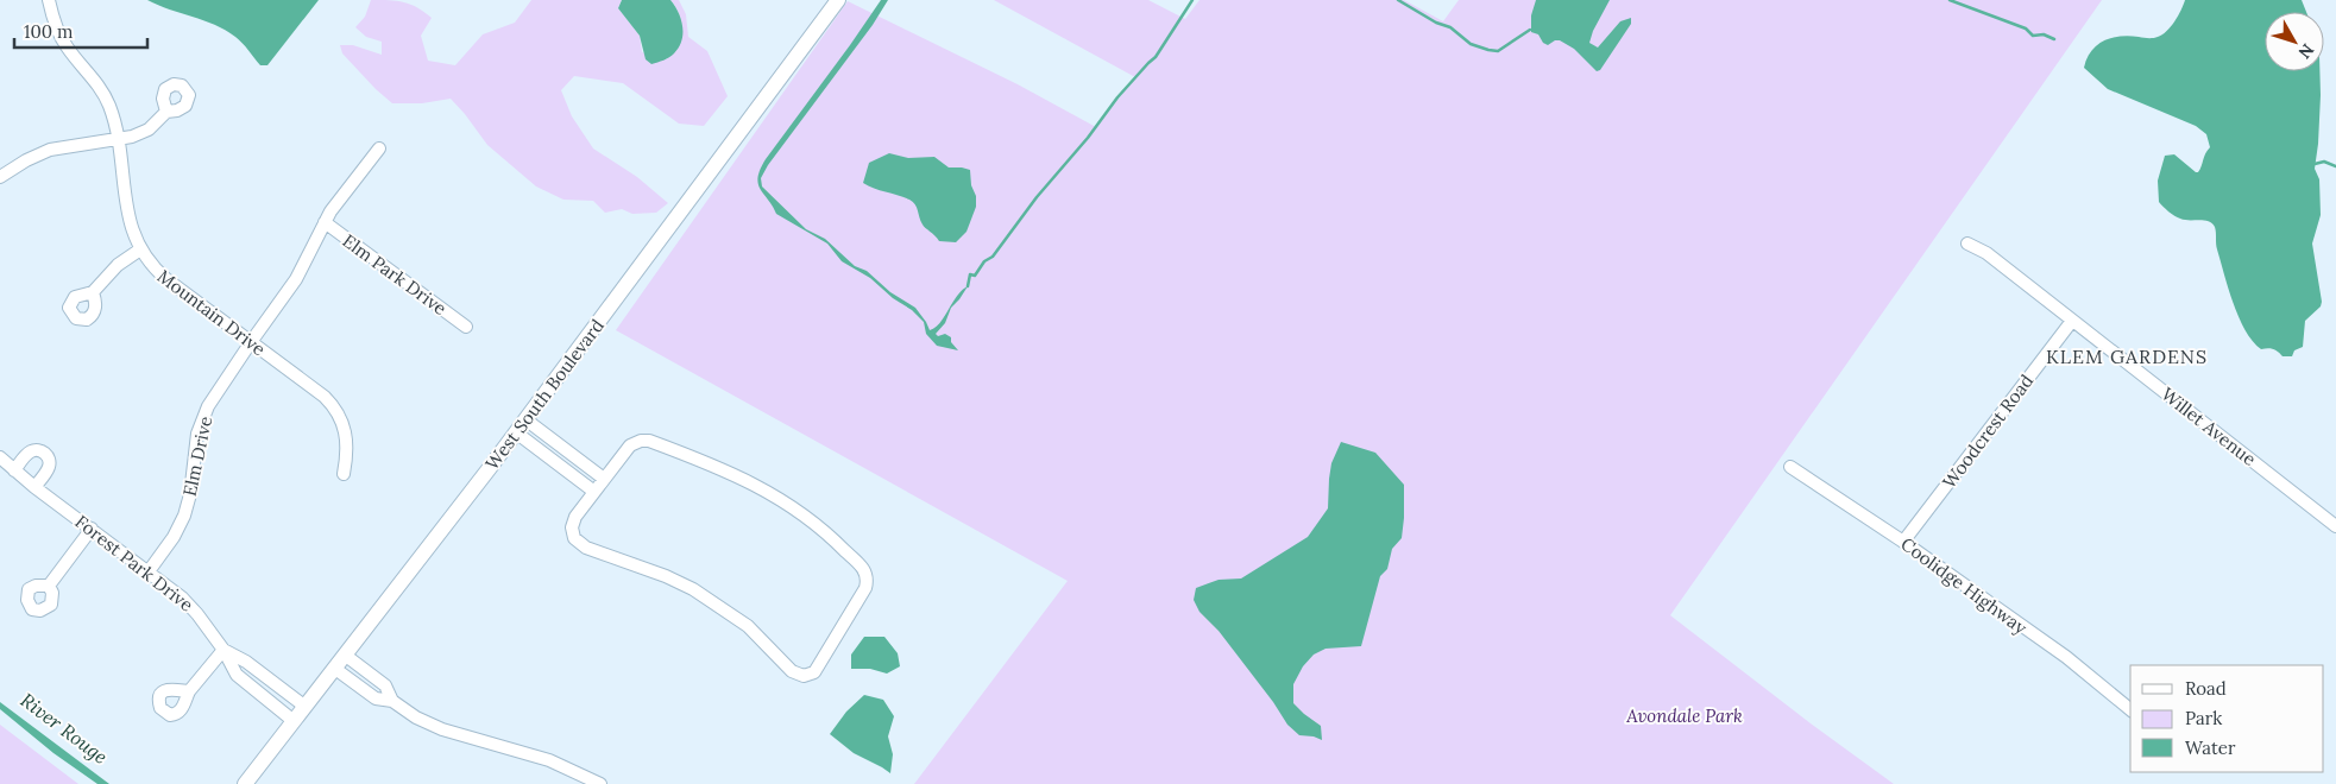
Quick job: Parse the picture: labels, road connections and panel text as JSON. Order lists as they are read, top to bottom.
{
  "streets": {
    "main road": ["West South Boulevard"],
    "street": [
      "Elm Park Drive",
      "Mountain Drive",
      "Willet Avenue",
      "Woodcrest Road",
      "Elm Drive",
      "Forest Park Drive",
      "Coolidge Highway"
    ]
  },
  "crossings": [
    ["Elm Park Drive", "Elm Drive"],
    ["Mountain Drive", "Elm Drive"],
    ["West South Boulevard", "Forest Park Drive"],
    ["Willet Avenue", "Woodcrest Road"],
    ["Woodcrest Road", "Coolidge Highway"],
    ["Elm Drive", "Forest Park Drive"]
  ],
  "districts": ["KLEM GARDENS"],
  "water": ["River Rouge"],
  "parks": ["Avondale Park"],
  "legend": ["Road", "Park", "Water"],
  "scale_bar": "100 m",
  "north": "bottom right"
}
